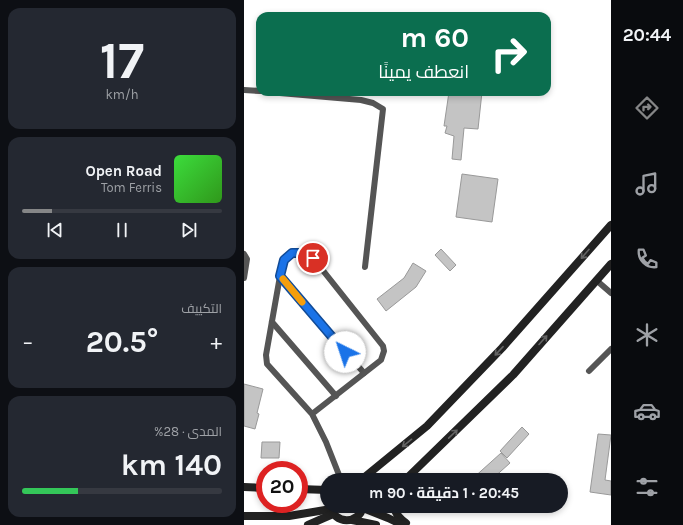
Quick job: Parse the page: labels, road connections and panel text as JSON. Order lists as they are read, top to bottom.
{
  "page": {
    "tabs": "20:44",
    "tile": [
      ["17", "km/h"],
      "التكييف",
      ["المدى · 28%", "140 km"]
    ],
    "turn": ["60 m", "انعطف يمينًا"],
    "song": ["Open Road", "Tom Ferris"],
    "heat": ["−", "20.5°", "+"],
    "limit": "20",
    "trip": "20:45 · 1 دقيقة · 90 m"
  }
}
